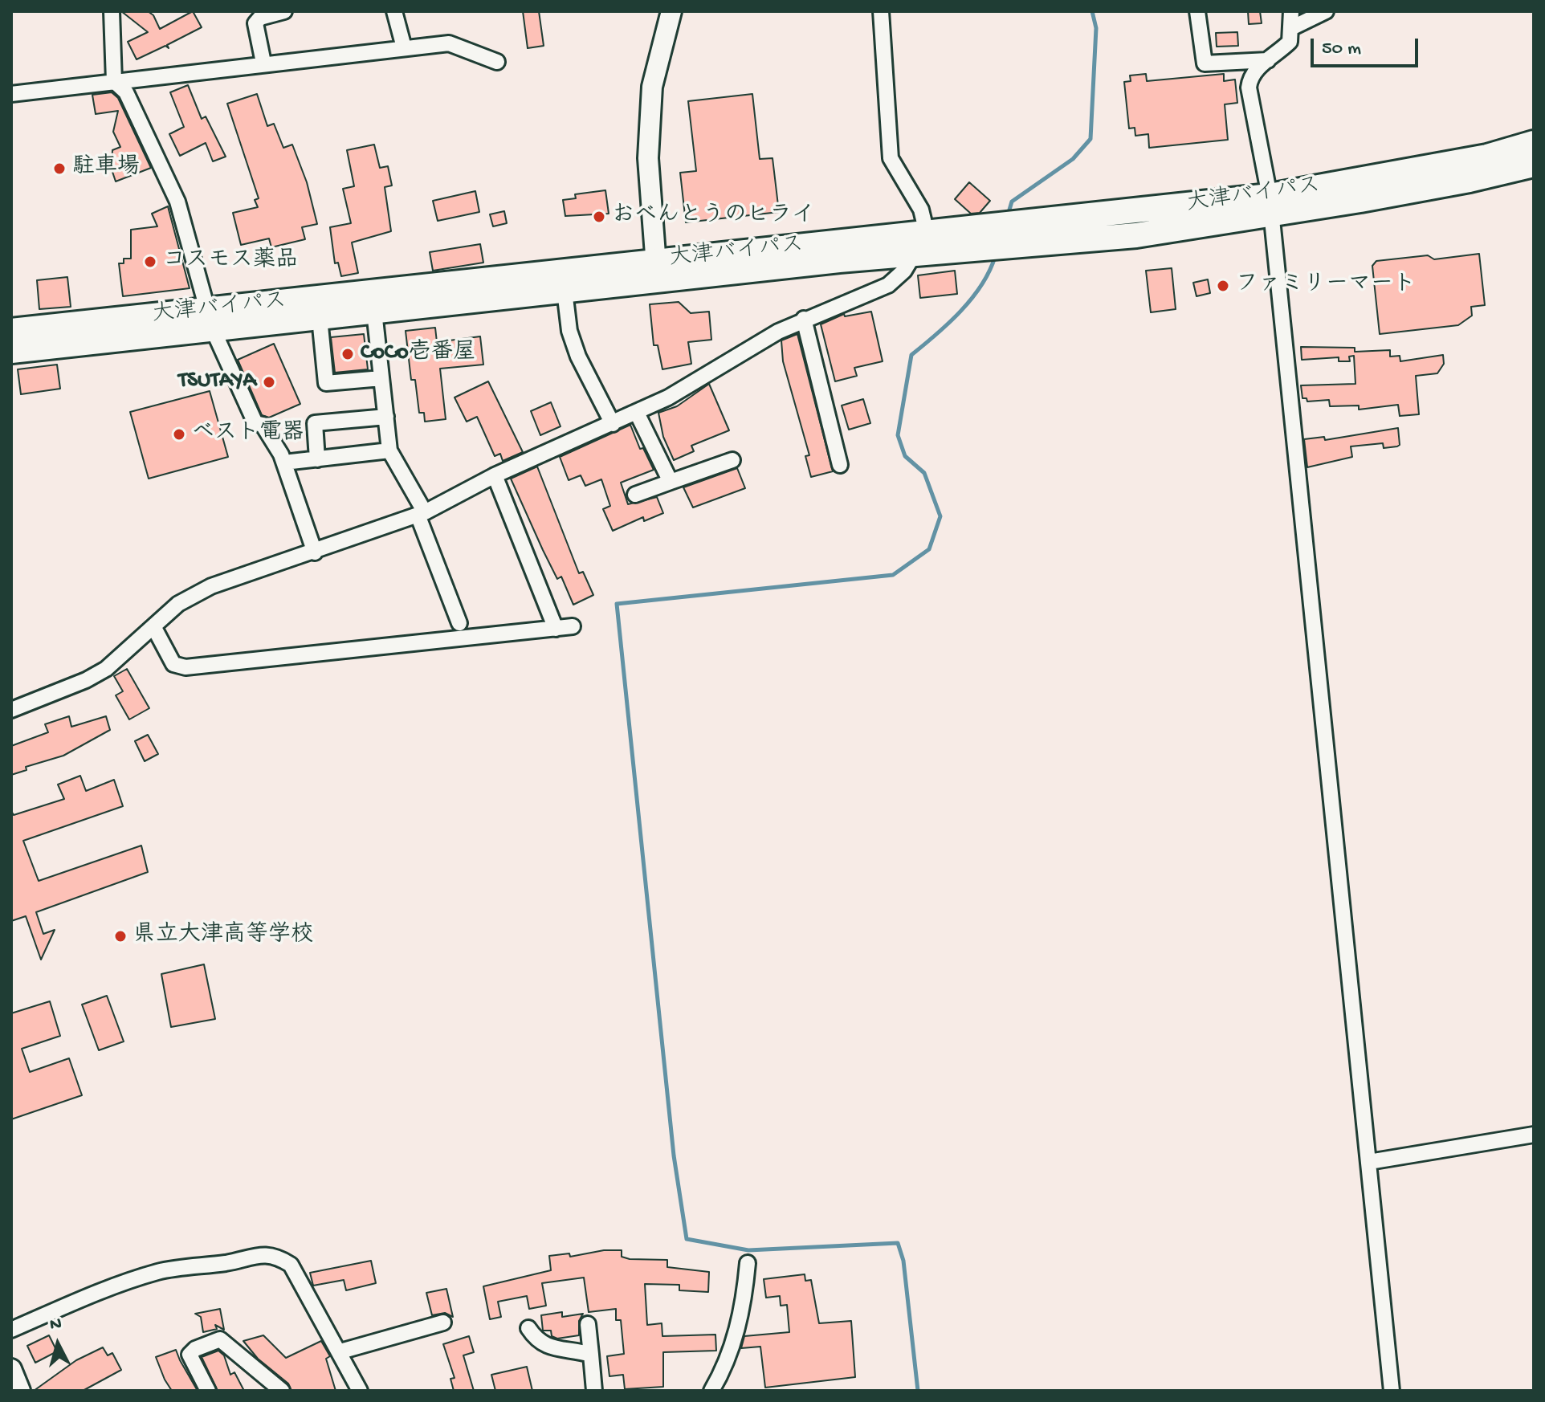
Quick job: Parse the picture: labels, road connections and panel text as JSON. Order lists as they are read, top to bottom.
{
  "streets": {
    "highway": ["大津バイパス"]
  },
  "places": [
    "駐車場",
    "おべんとうのヒライ",
    "コスモス薬品",
    "ファミリーマート",
    "CoCo壱番屋",
    "TSUTAYA",
    "ベスト電器",
    "県立大津高等学校"
  ],
  "scale_bar": "50 m",
  "north": "top"
}
